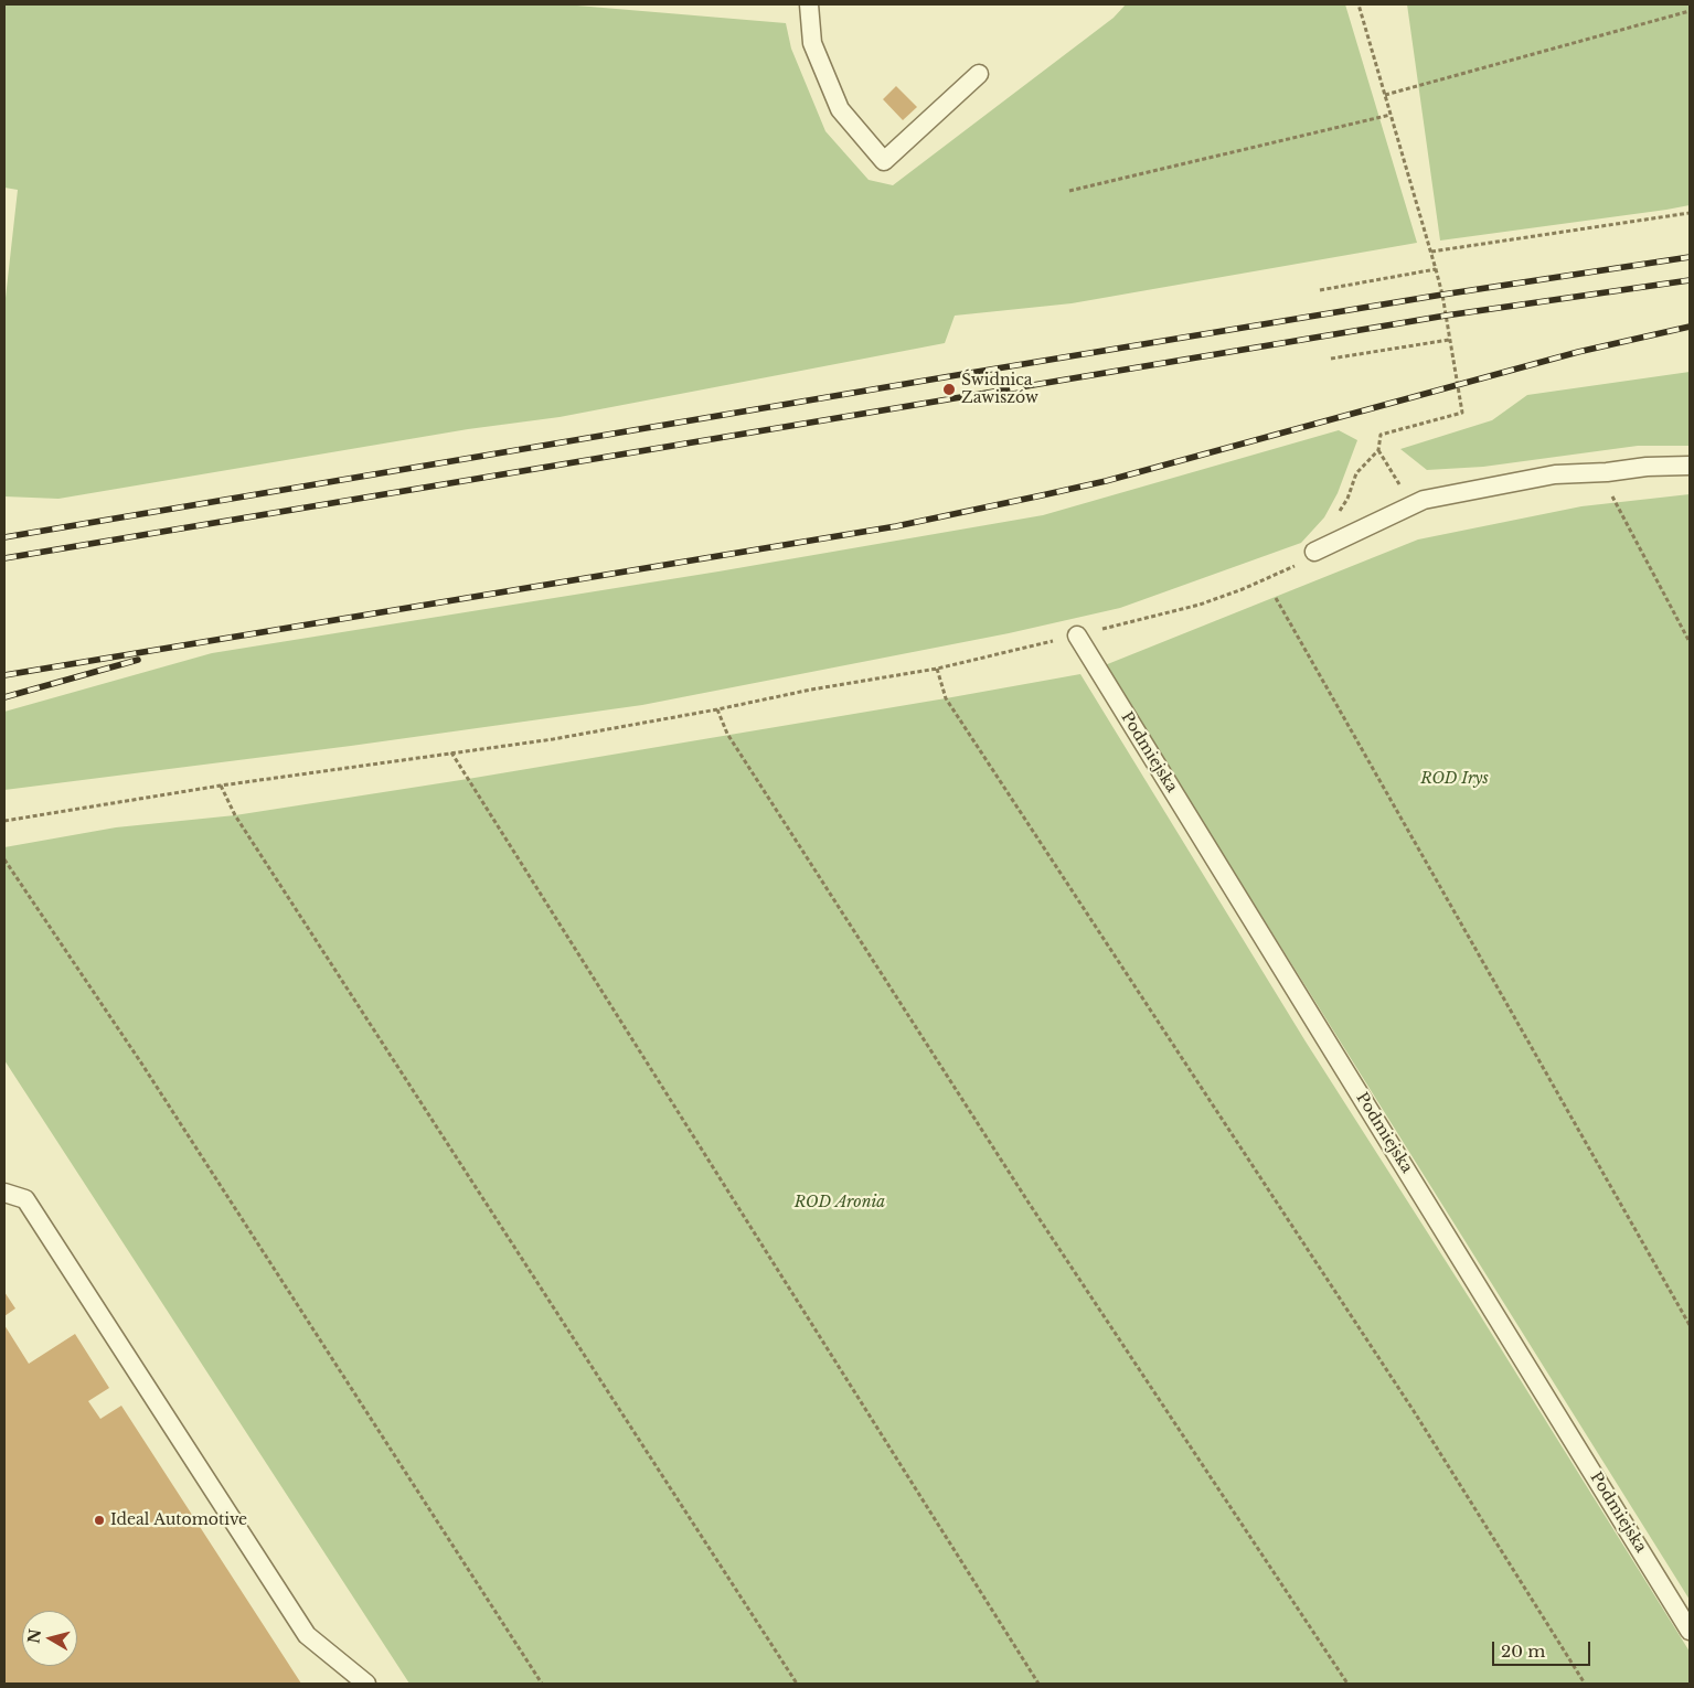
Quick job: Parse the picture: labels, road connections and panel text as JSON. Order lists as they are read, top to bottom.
{
  "streets": {
    "lane": ["Podmiejska"]
  },
  "parks": ["ROD Irys", "ROD Aronia"],
  "places": ["Świdnica Zawiszów", "Ideal Automotive"],
  "scale_bar": "20 m",
  "north": "left"
}
